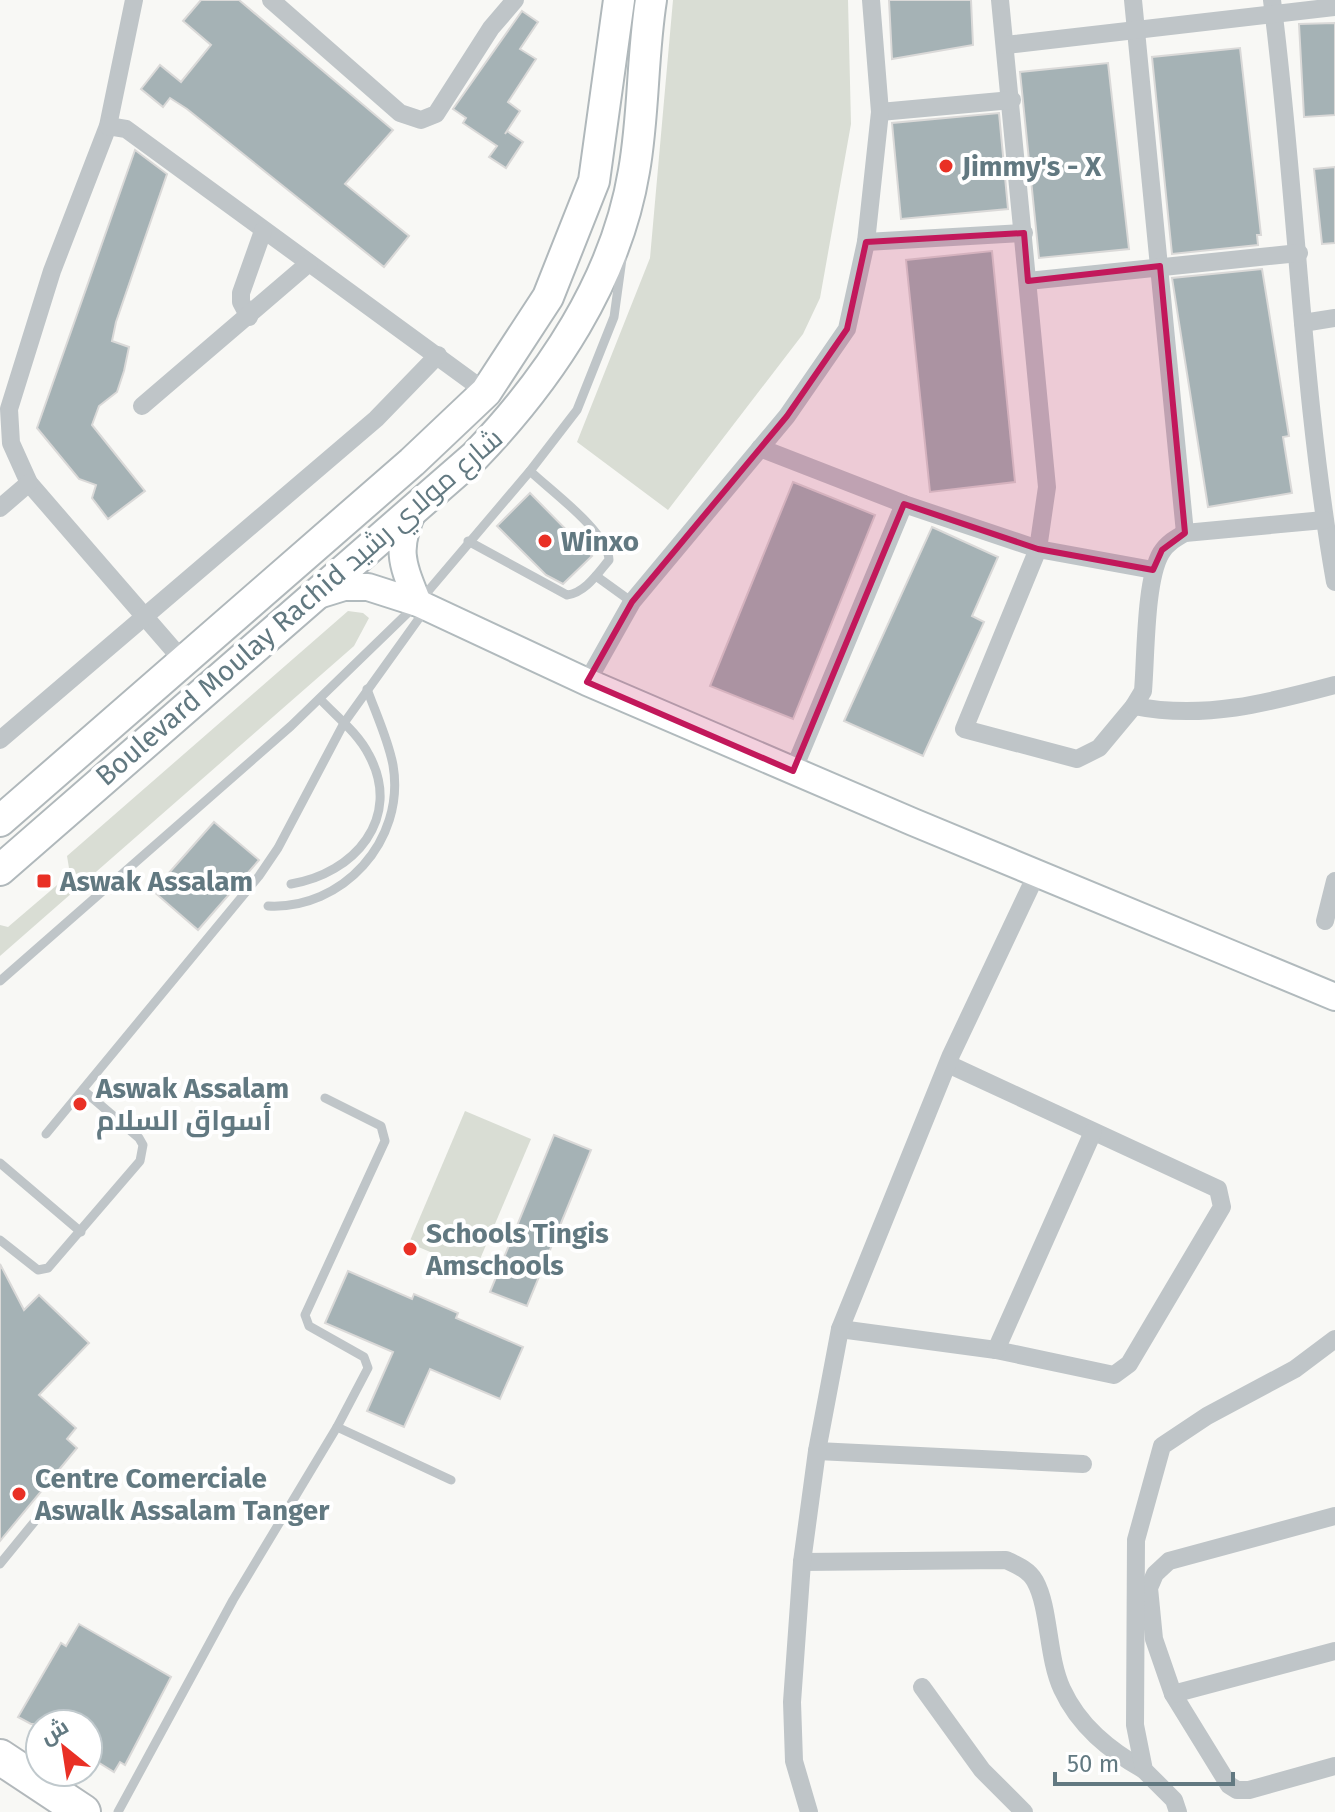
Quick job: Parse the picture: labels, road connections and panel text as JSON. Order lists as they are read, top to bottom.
{
  "streets": {
    "main road": ["Boulevard Moulay Rachid شارع مولاي رشيد"]
  },
  "places": {
    "other": [
      "Jimmy's - X",
      "Winxo",
      "Aswak Assalam أسواق السلام",
      "Schools Tingis Amschools",
      "Centre Comerciale Aswalk Assalam Tanger"
    ],
    "transit": ["Aswak Assalam"]
  },
  "scale_bar": "50 m",
  "north": "top left"
}
